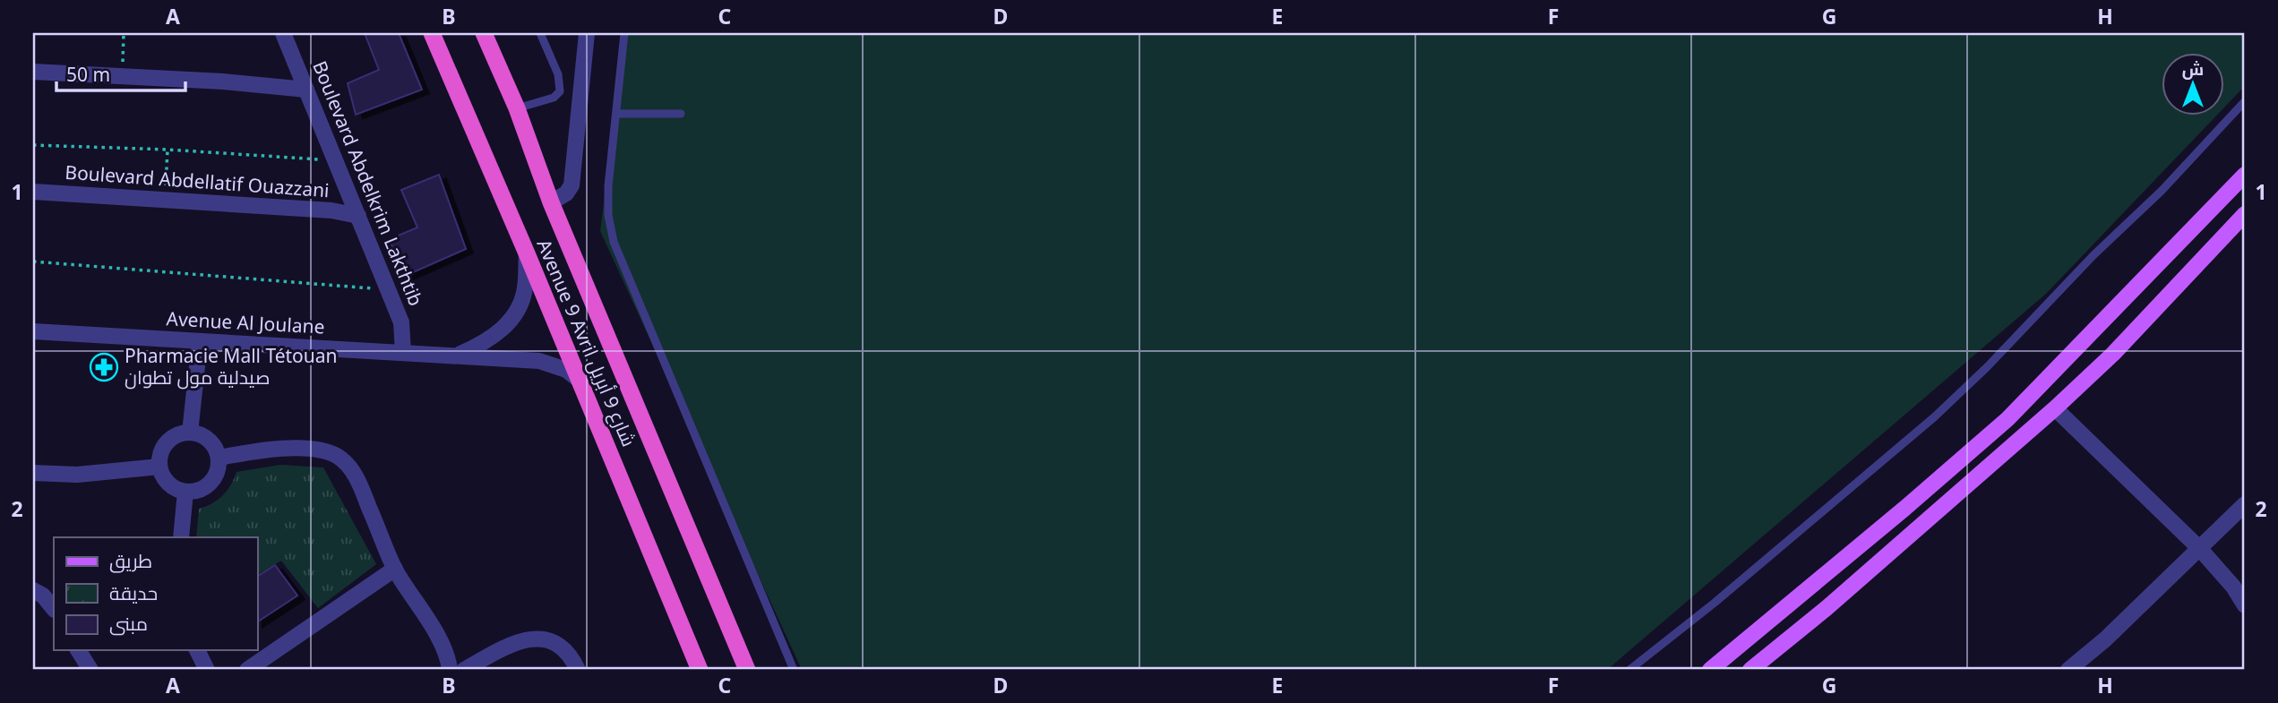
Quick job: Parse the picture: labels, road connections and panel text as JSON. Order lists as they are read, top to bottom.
{
  "streets": {
    "highway": ["Avenue 9 Avril شارع 9 أبريل"],
    "street": ["Boulevard Abdellatif Ouazzani", "Boulevard Abdelkrim Lakthtib", "Avenue Al Joulane"]
  },
  "crossings": [
    ["Boulevard Abdellatif Ouazzani", "Boulevard Abdelkrim Lakthtib"],
    ["Boulevard Abdelkrim Lakthtib", "Avenue Al Joulane"],
    ["Avenue Al Joulane", "Avenue 9 Avril شارع 9 أبريل"]
  ],
  "places": {
    "pharmacy": ["Pharmacie Mall Tétouan صيدلية مول تطوان"]
  },
  "legend": ["طريق", "حديقة", "مبنى"],
  "scale_bar": "50 m",
  "north": "top",
  "grid": {
    "columns": [
      "A",
      "B",
      "C",
      "D",
      "E",
      "F",
      "G",
      "H"
    ],
    "rows": ["1", "2"]
  }
}
